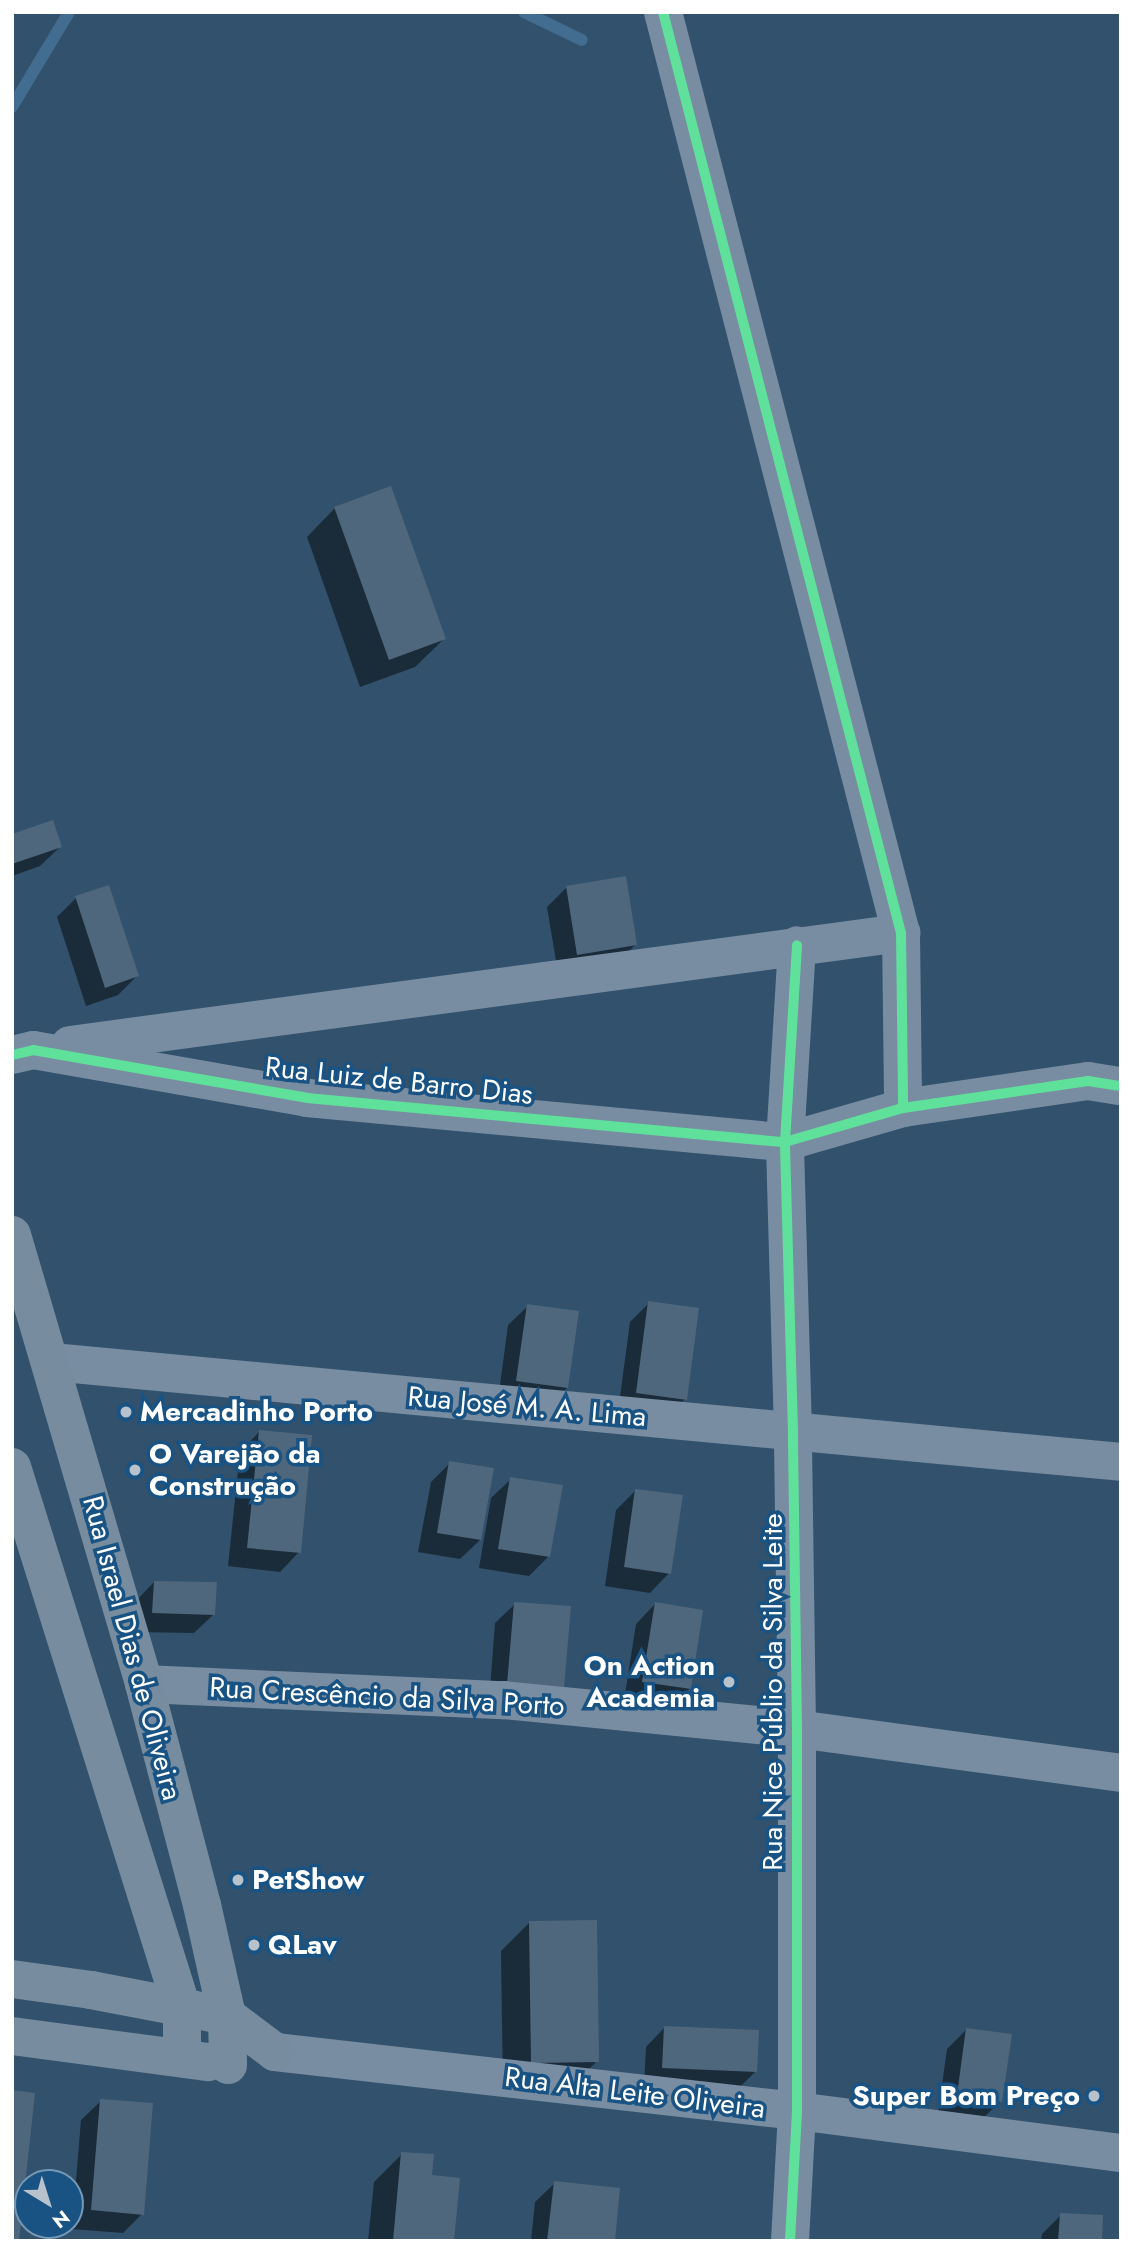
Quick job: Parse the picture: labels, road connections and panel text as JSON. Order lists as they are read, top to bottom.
{
  "streets": {
    "main road": ["Rua Israel Dias de Oliveira", "Rua Alta Leite Oliveira"],
    "street": [
      "Rua Luiz de Barro Dias",
      "Rua José M. A. Lima",
      "Rua Nice Públio da Silva Leite",
      "Rua Crescêncio da Silva Porto"
    ]
  },
  "crossings": [
    ["Rua Luiz de Barro Dias", "Rua Nice Públio da Silva Leite"],
    ["Rua José M. A. Lima", "Rua Israel Dias de Oliveira"],
    ["Rua José M. A. Lima", "Rua Nice Públio da Silva Leite"],
    ["Rua Israel Dias de Oliveira", "Rua Crescêncio da Silva Porto"],
    ["Rua Israel Dias de Oliveira", "Rua Alta Leite Oliveira"],
    ["Rua Nice Públio da Silva Leite", "Rua Crescêncio da Silva Porto"],
    ["Rua Nice Públio da Silva Leite", "Rua Alta Leite Oliveira"]
  ],
  "places": [
    "Mercadinho Porto",
    "O Varejão da Construção",
    "On Action Academia",
    "PetShow",
    "QLav",
    "Super Bom Preço"
  ],
  "north": "bottom right"
}
